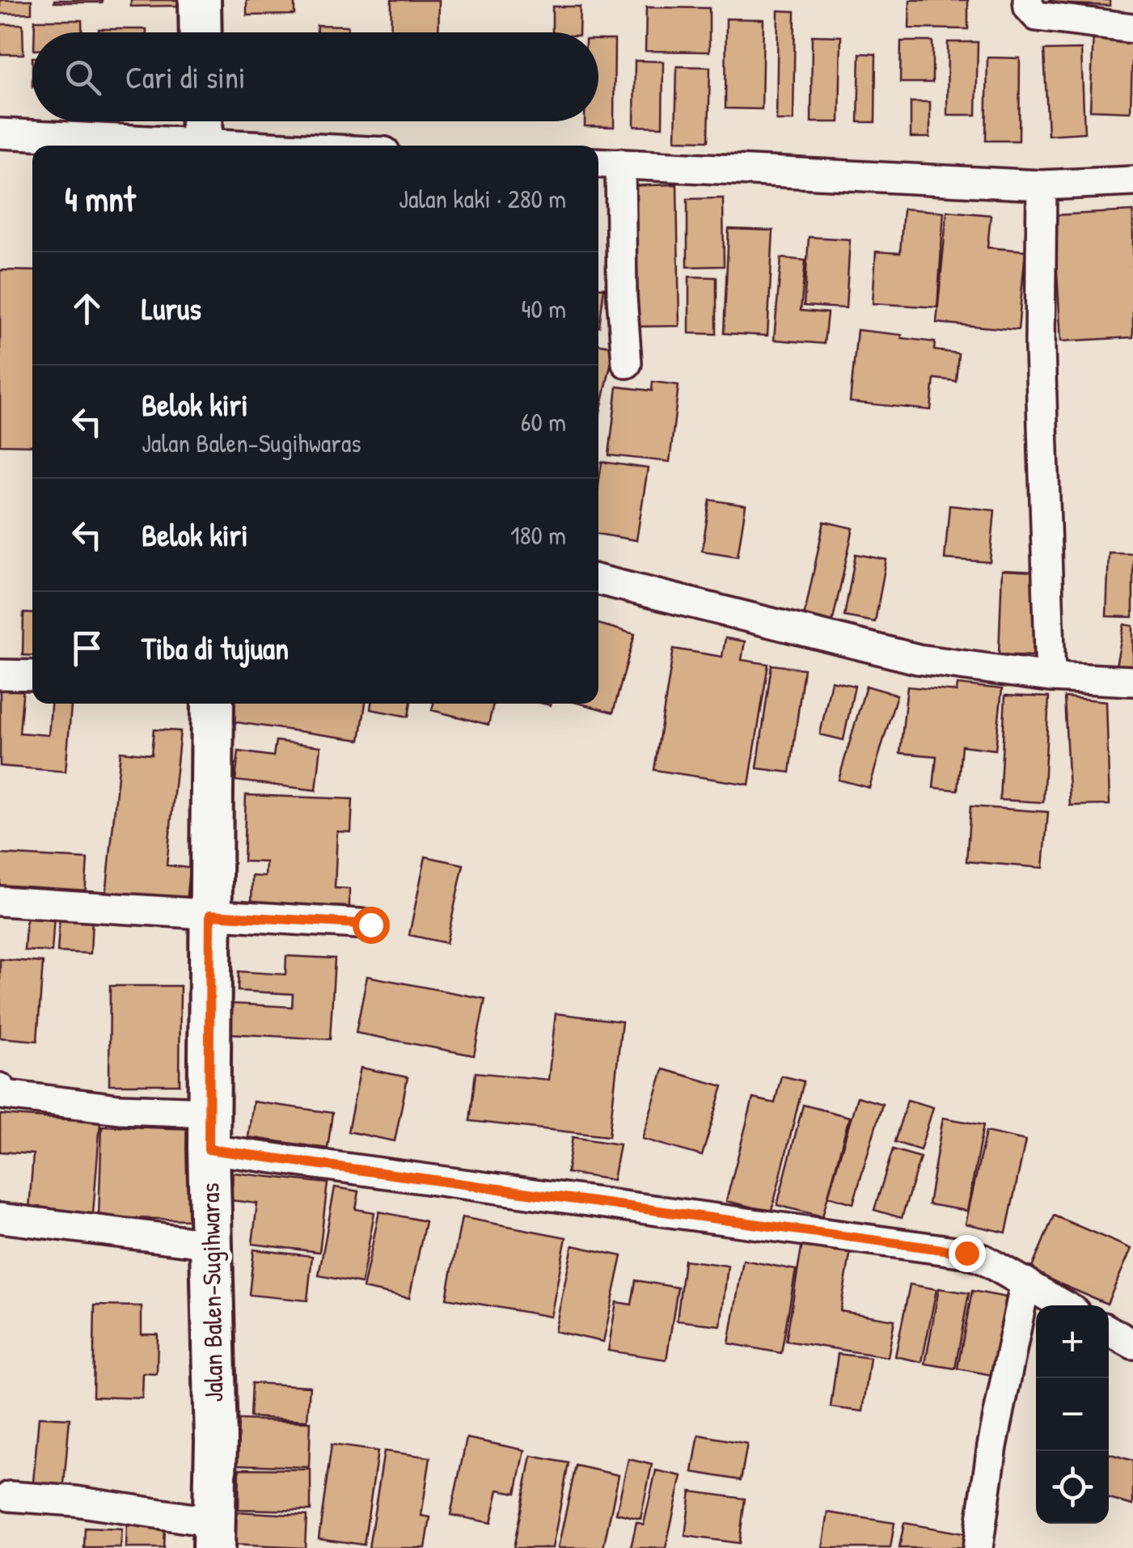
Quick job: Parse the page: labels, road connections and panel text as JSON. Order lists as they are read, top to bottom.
{
  "streets": {
    "street": ["Jalan Balen-Sugihwaras"]
  },
  "page": {
    "search": "Cari di sini",
    "heading": ["4 mnt", "Jalan kaki · 280 m"],
    "list": [
      ["Lurus", "40 m"],
      ["Belok kiri", "Jalan Balen-Sugihwaras", "60 m"],
      ["Belok kiri", "180 m"],
      "Tiba di tujuan"
    ],
    "map_buttons": ["+", "−"]
  }
}
